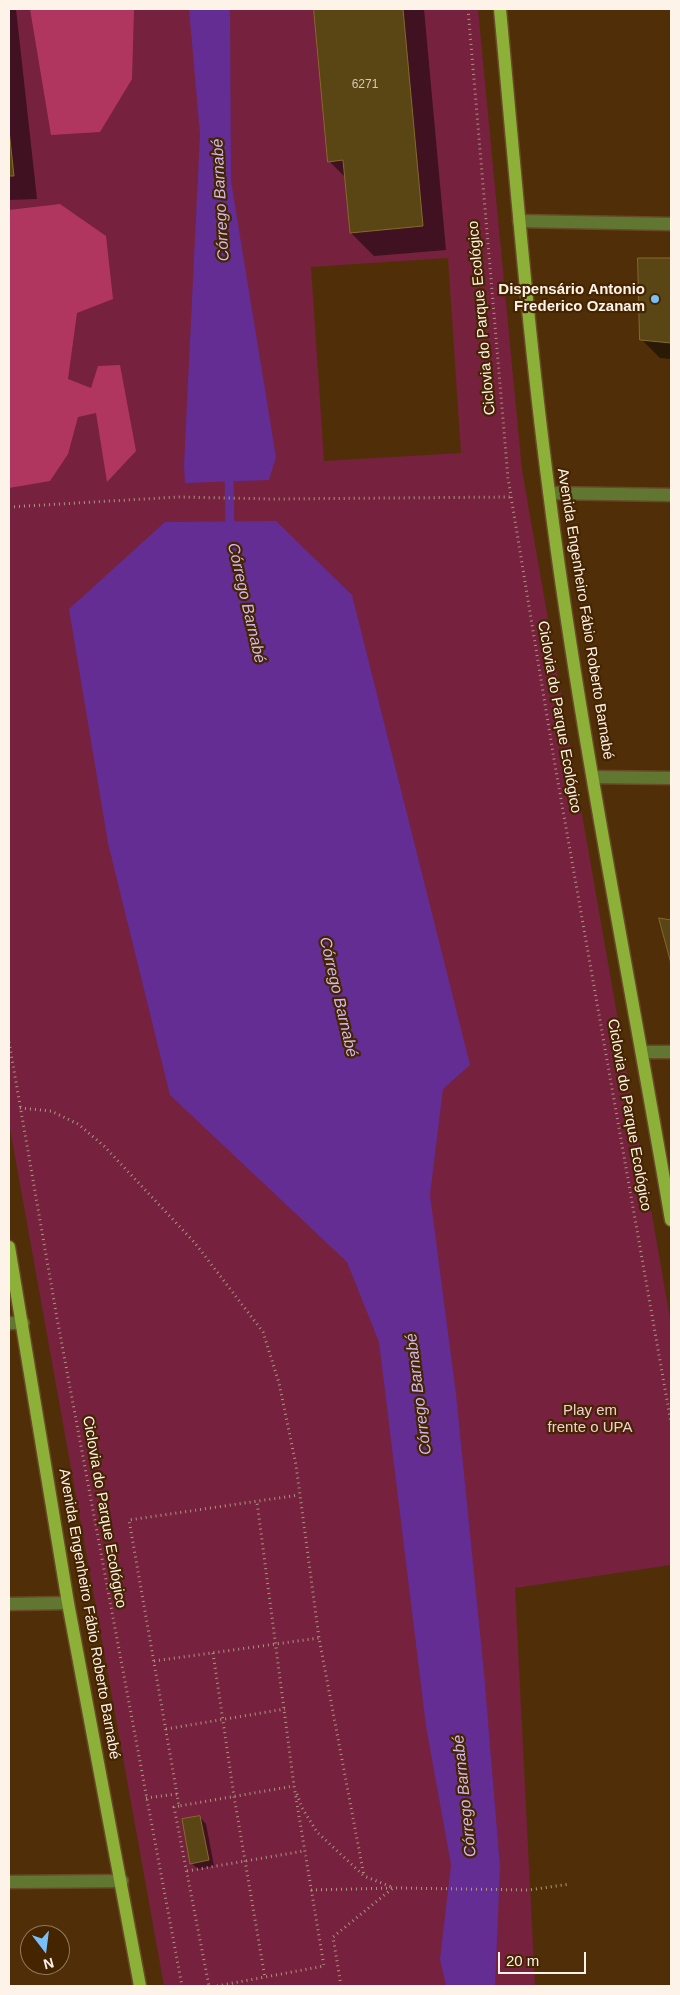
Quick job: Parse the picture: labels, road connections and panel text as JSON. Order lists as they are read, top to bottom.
{
  "streets": {
    "main road": ["Avenida Engenheiro Fábio Roberto Barnabé"],
    "path": ["Ciclovia do Parque Ecológico"]
  },
  "water": ["Córrego Barnabé"],
  "parks": ["Play em frente o UPA"],
  "places": ["Dispensário Antonio Frederico Ozanam"],
  "house_numbers": ["6271"],
  "scale_bar": "20 m",
  "north": "bottom"
}
